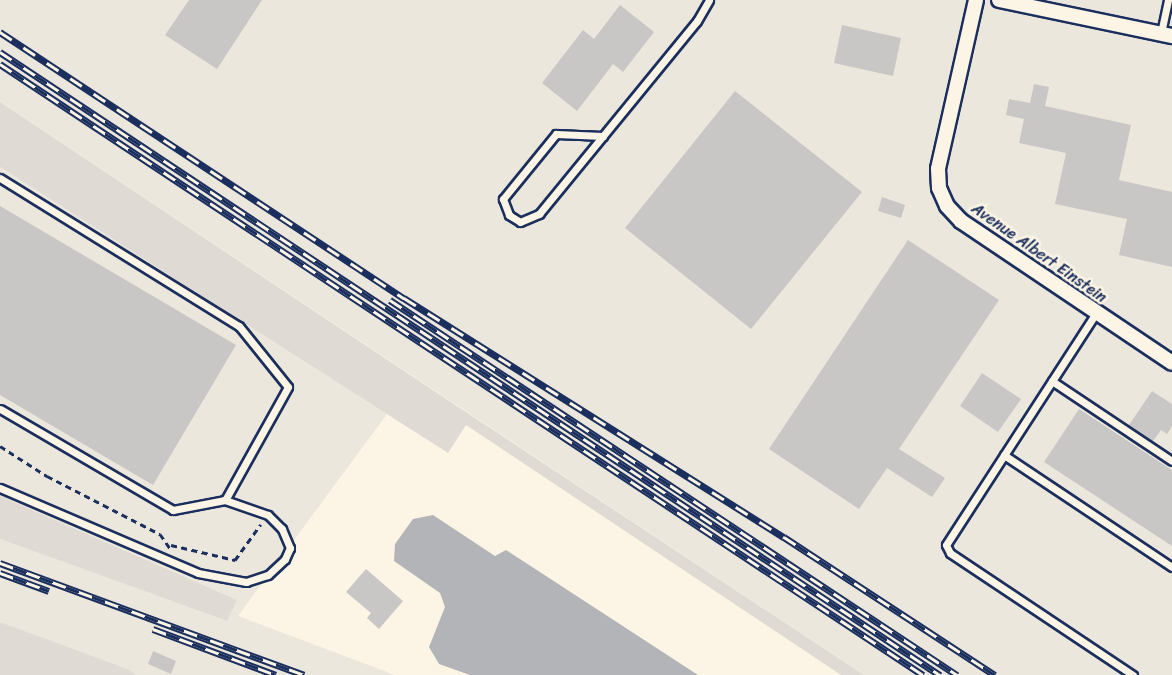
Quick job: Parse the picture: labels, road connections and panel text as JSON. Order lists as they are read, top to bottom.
{
  "streets": {
    "street": ["Avenue Albert Einstein"]
  }
}
